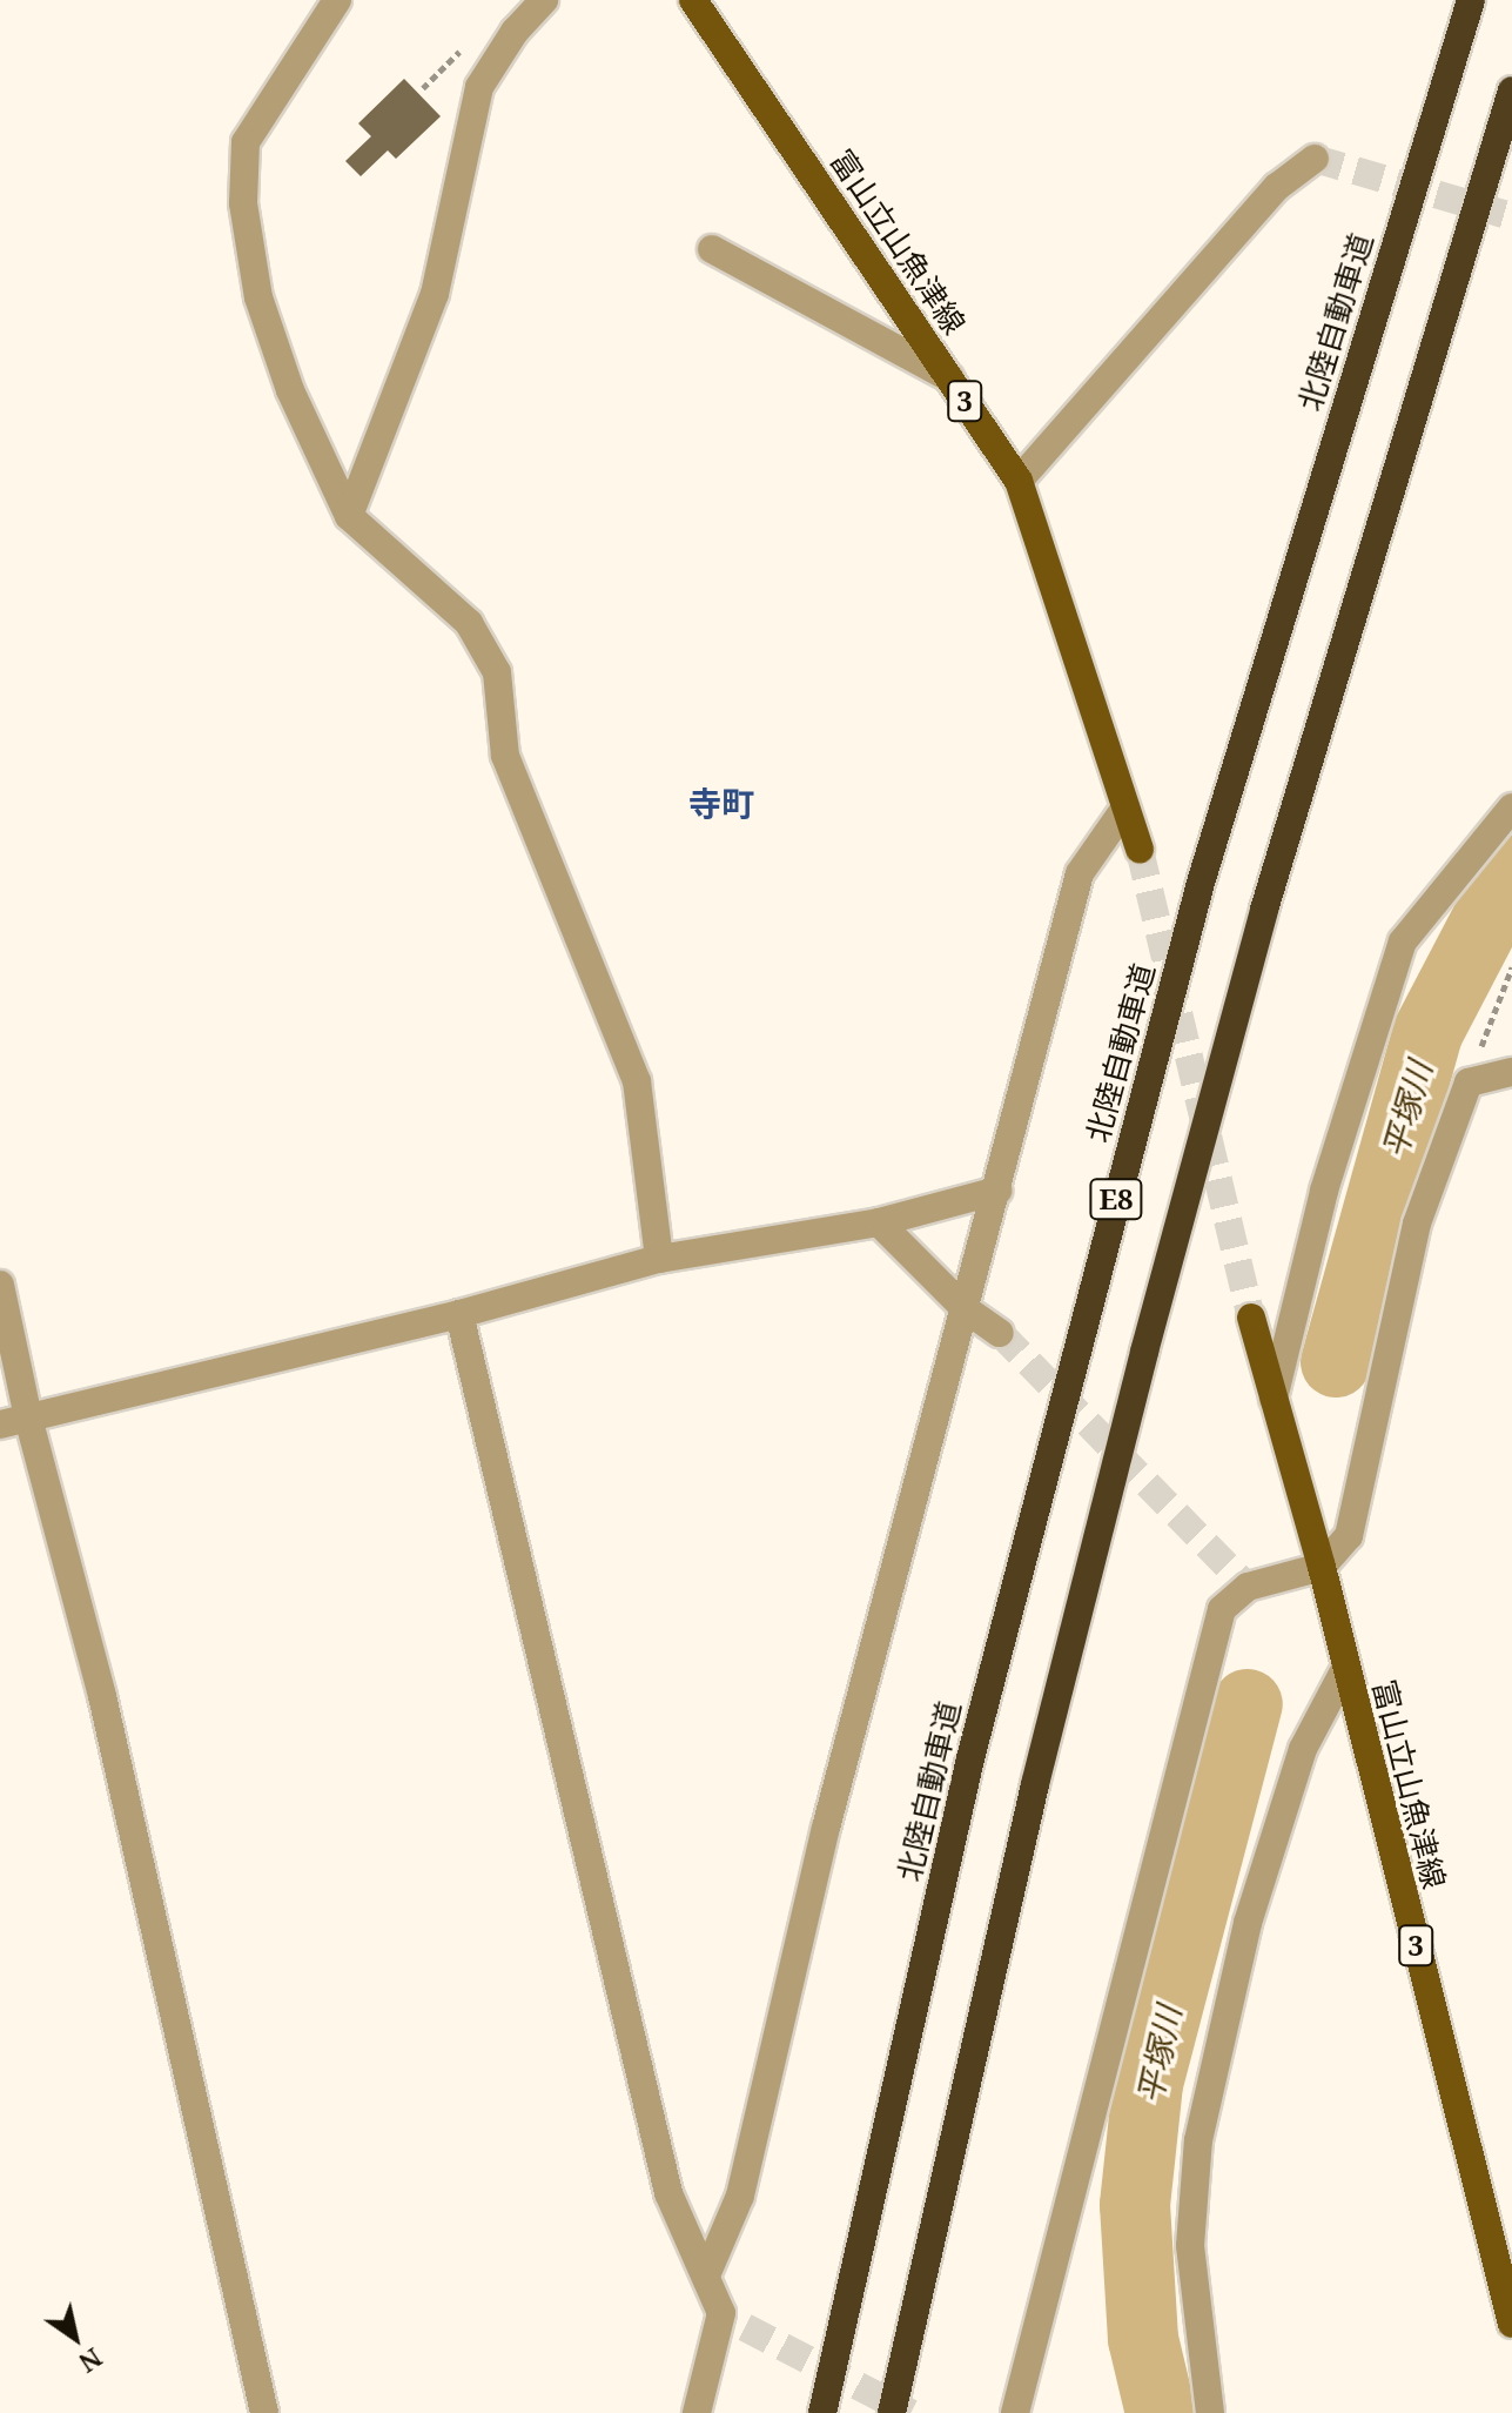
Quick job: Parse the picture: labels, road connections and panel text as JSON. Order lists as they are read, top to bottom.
{
  "streets": {
    "highway": ["北陸自動車道", "E8"],
    "main road": ["富山立山魚津線", "3"]
  },
  "districts": ["寺町"],
  "water": ["平塚川"],
  "north": "bottom right"
}
